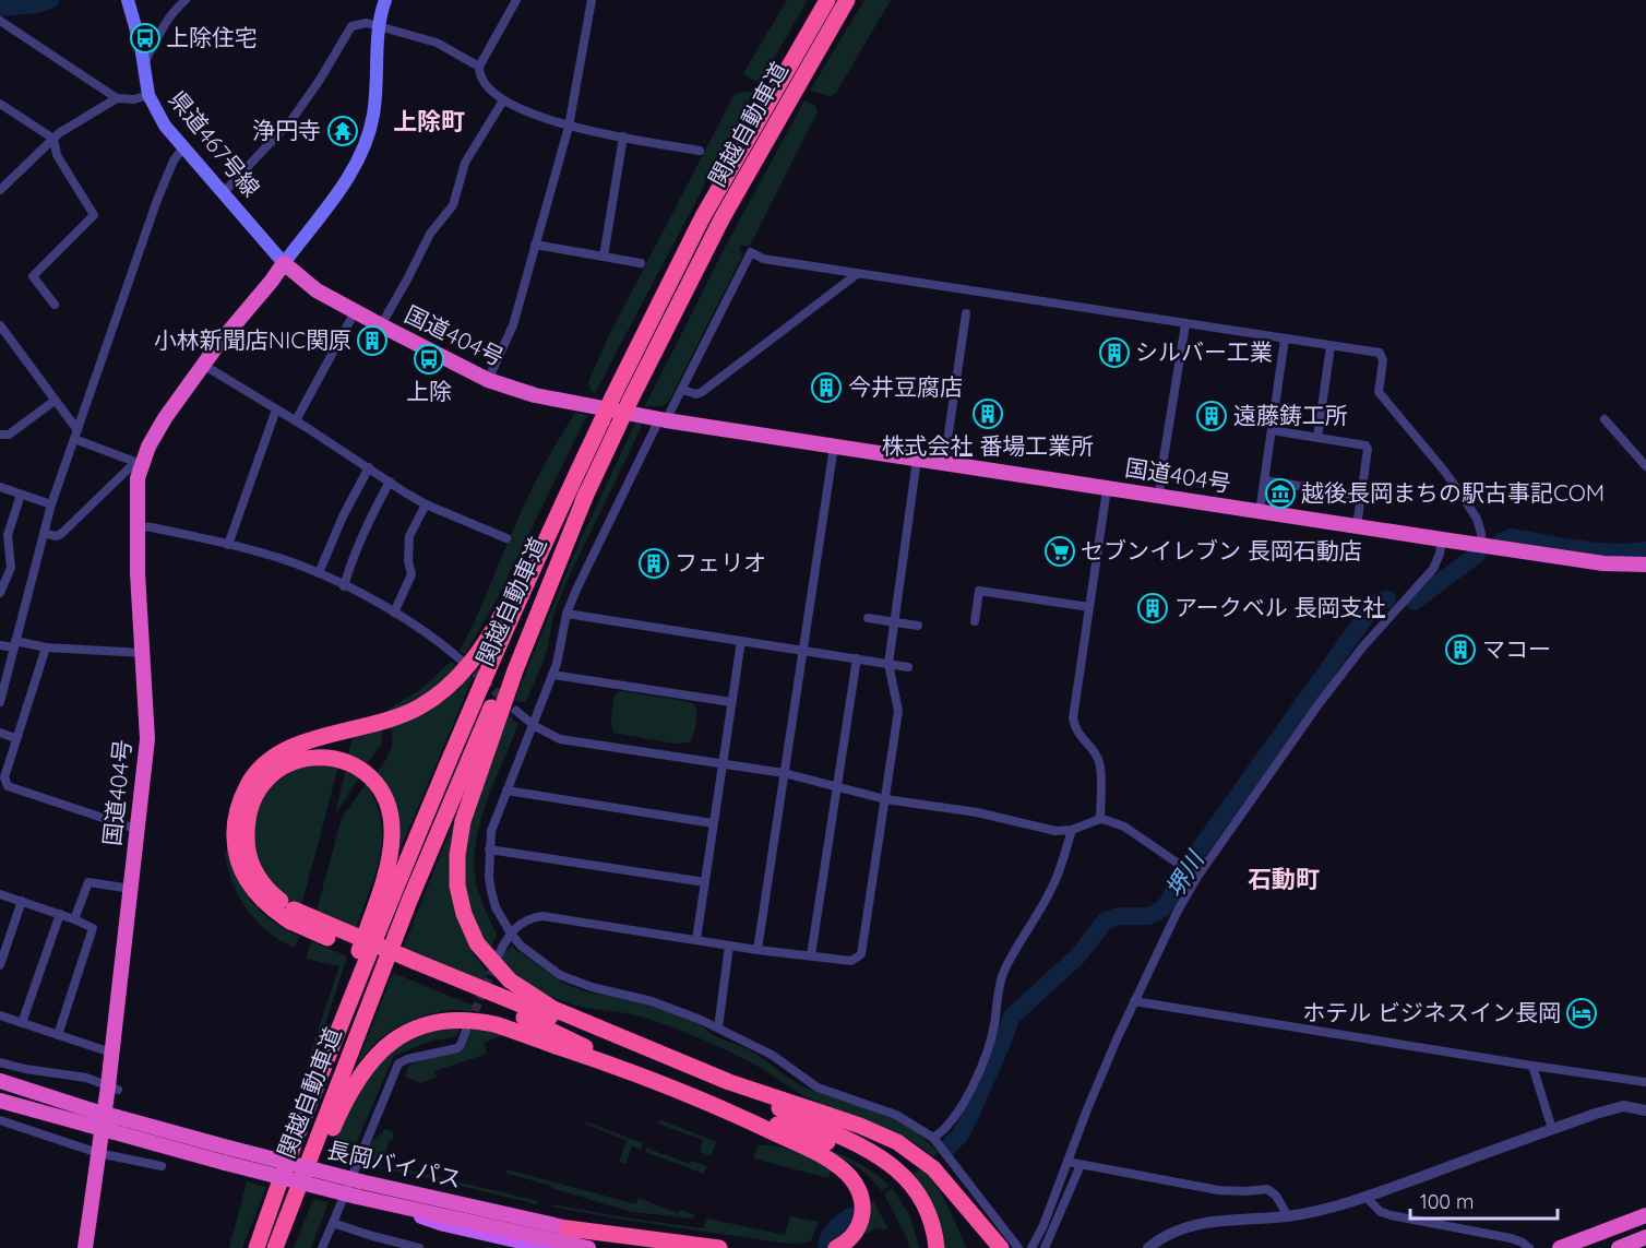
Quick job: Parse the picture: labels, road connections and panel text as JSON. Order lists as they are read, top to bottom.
{
  "streets": {
    "highway": ["関越自動車道", "国道404号", "長岡バイパス"],
    "main road": ["県道467号線"]
  },
  "crossings": [
    ["県道467号線", "国道404号"]
  ],
  "districts": ["上除町", "石動町"],
  "water": ["堺川"],
  "places": {
    "bus stop": ["上除住宅", "上除"],
    "temple": ["浄円寺"],
    "building": [
      "小林新聞店NIC関原",
      "シルバー工業",
      "今井豆腐店",
      "株式会社 番場工業所",
      "遠藤鋳工所",
      "フェリオ",
      "アークベル 長岡支社",
      "マコー"
    ],
    "museum": ["越後長岡まちの駅古事記COM"],
    "supermarket": ["セブンイレブン 長岡石動店"],
    "hotel": ["ホテル ビジネスイン長岡"]
  },
  "scale_bar": "100 m"
}
